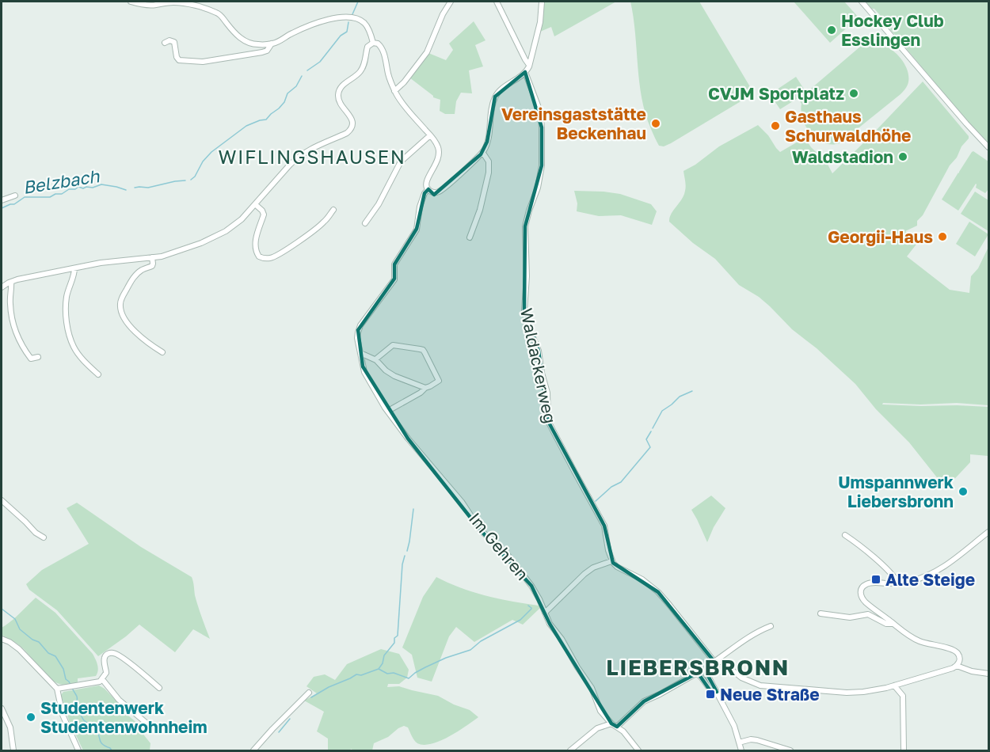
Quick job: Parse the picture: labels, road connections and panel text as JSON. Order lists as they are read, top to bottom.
{
  "streets": {
    "street": ["Waldackerweg", "Im Gehren"]
  },
  "districts": ["WIFLINGSHAUSEN", "LIEBERSBRONN"],
  "water": ["Belzbach"],
  "places": {
    "other": [
      "Hockey Club Esslingen",
      "CVJM Sportplatz",
      "Vereinsgaststätte Beckenhau",
      "Gasthaus Schurwaldhöhe",
      "Waldstadion",
      "Georgii-Haus",
      "Umspannwerk Liebersbronn",
      "Studentenwerk Studentenwohnheim"
    ],
    "transit": ["Alte Steige", "Neue Straße"]
  }
}
